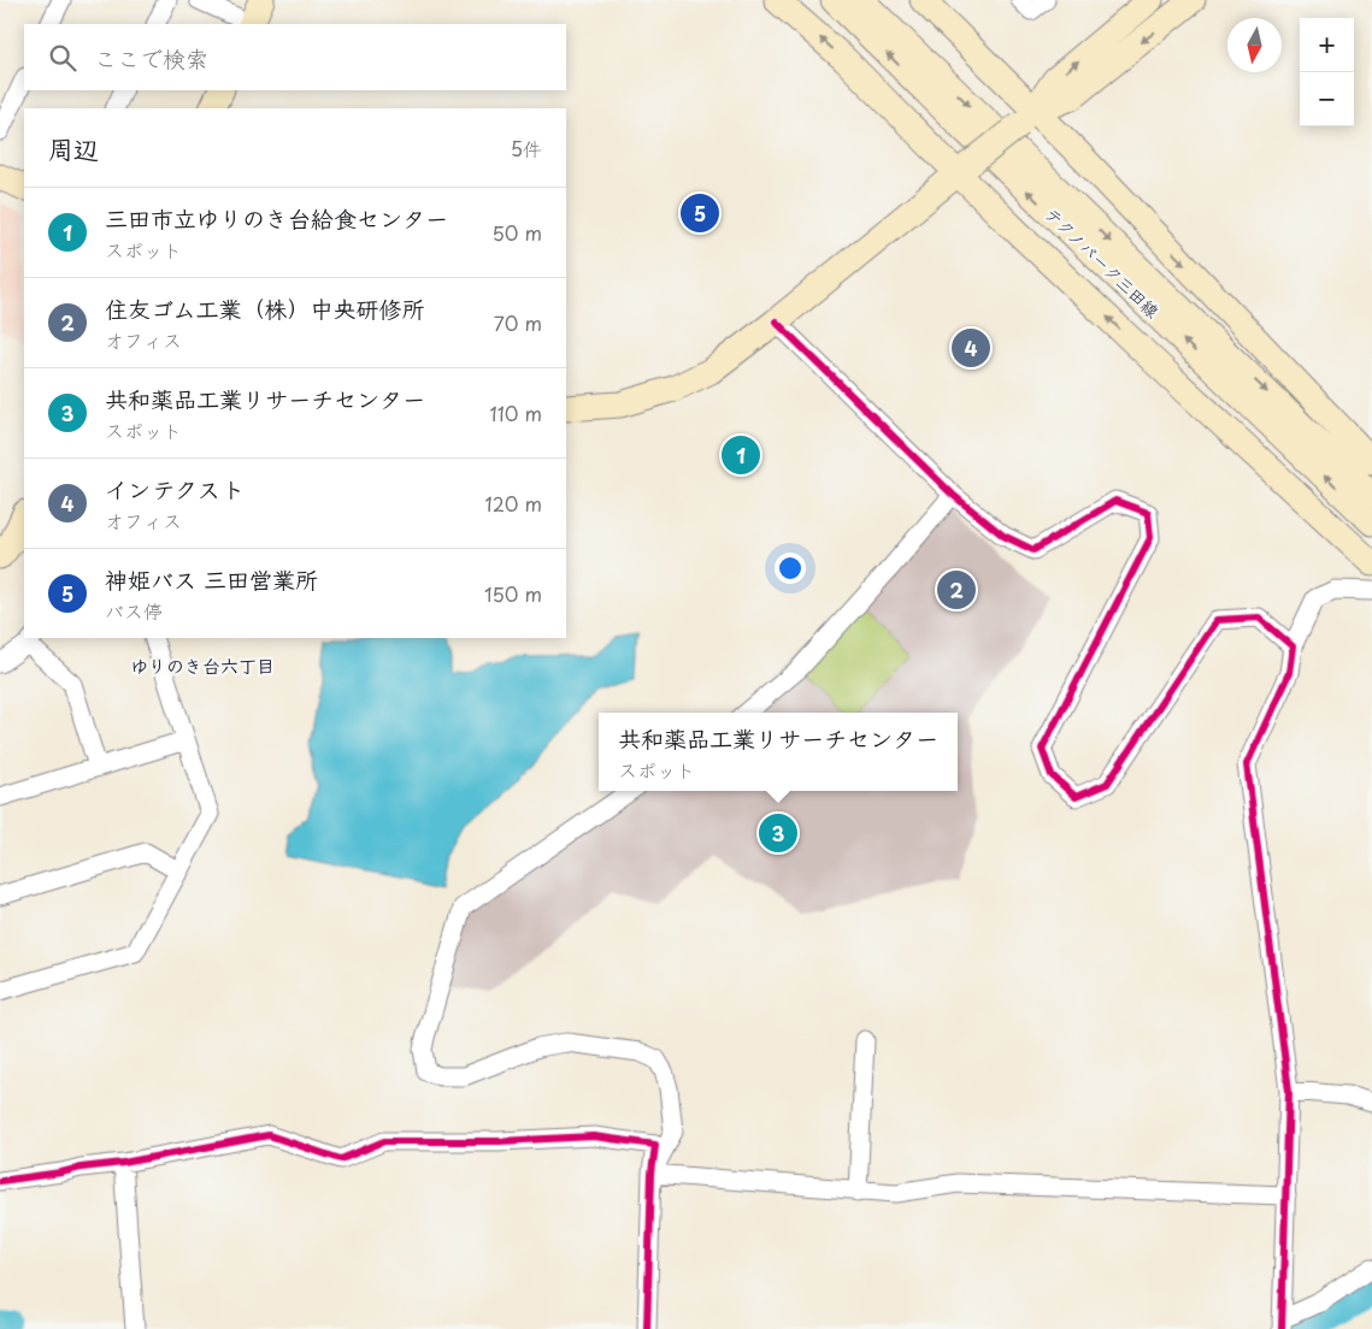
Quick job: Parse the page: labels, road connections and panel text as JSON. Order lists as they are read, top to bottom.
{
  "streets": {
    "main road": ["テクノパーク三田線"]
  },
  "districts": ["ゆりのき台六丁目"],
  "north": "bottom",
  "page": {
    "map_buttons": ["+", "−"],
    "search": "ここで検索",
    "heading": ["周辺", "5件"],
    "list": [
      {
        "mark": "1",
        "name": "三田市立ゆりのき台給食センター",
        "note": "スポット",
        "value": "50 m"
      },
      {
        "mark": "2",
        "name": "住友ゴム工業（株）中央研修所",
        "note": "オフィス",
        "value": "70 m"
      },
      {
        "mark": "3",
        "name": "共和薬品工業リサーチセンター",
        "note": "スポット",
        "value": "110 m"
      },
      {
        "mark": "4",
        "name": "インテクスト",
        "note": "オフィス",
        "value": "120 m"
      },
      {
        "mark": "5",
        "name": "神姫バス 三田営業所",
        "note": "バス停",
        "value": "150 m"
      }
    ],
    "pins": [
      "5",
      "4",
      "1",
      "2",
      "3"
    ],
    "popup": ["共和薬品工業リサーチセンター", "スポット"]
  }
}
